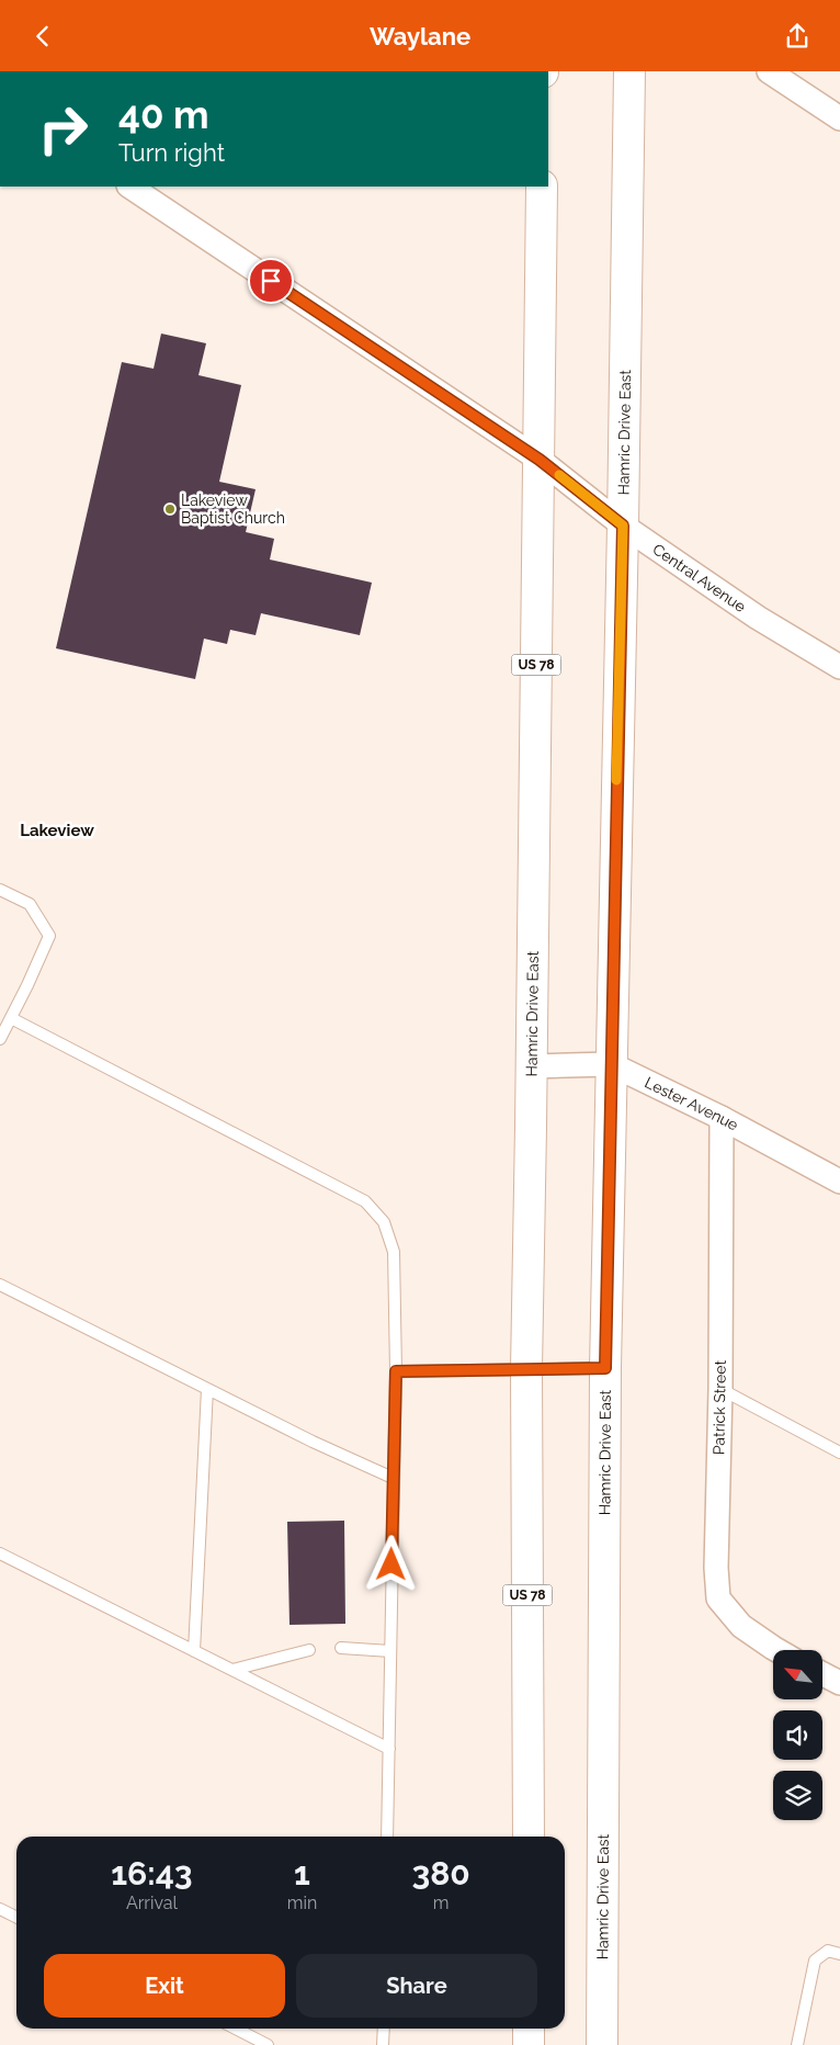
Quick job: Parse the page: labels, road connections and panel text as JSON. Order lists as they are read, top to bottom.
{
  "streets": {
    "main road": ["Hamric Drive East", "US 78"],
    "street": ["Central Avenue", "Lester Avenue", "Patrick Street"]
  },
  "crossings": [
    ["Hamric Drive East", "Central Avenue"],
    ["Hamric Drive East", "Lester Avenue"],
    ["Lester Avenue", "Patrick Street"]
  ],
  "districts": ["Lakeview"],
  "places": ["Lakeview Baptist Church"],
  "north": "top left",
  "page": {
    "header": "Waylane",
    "turn": ["40 m", "Turn right"],
    "eta": [
      "16:43",
      "Arrival",
      "1",
      "min",
      "380",
      "m"
    ],
    "buttons": ["Exit", "Share"]
  }
}
